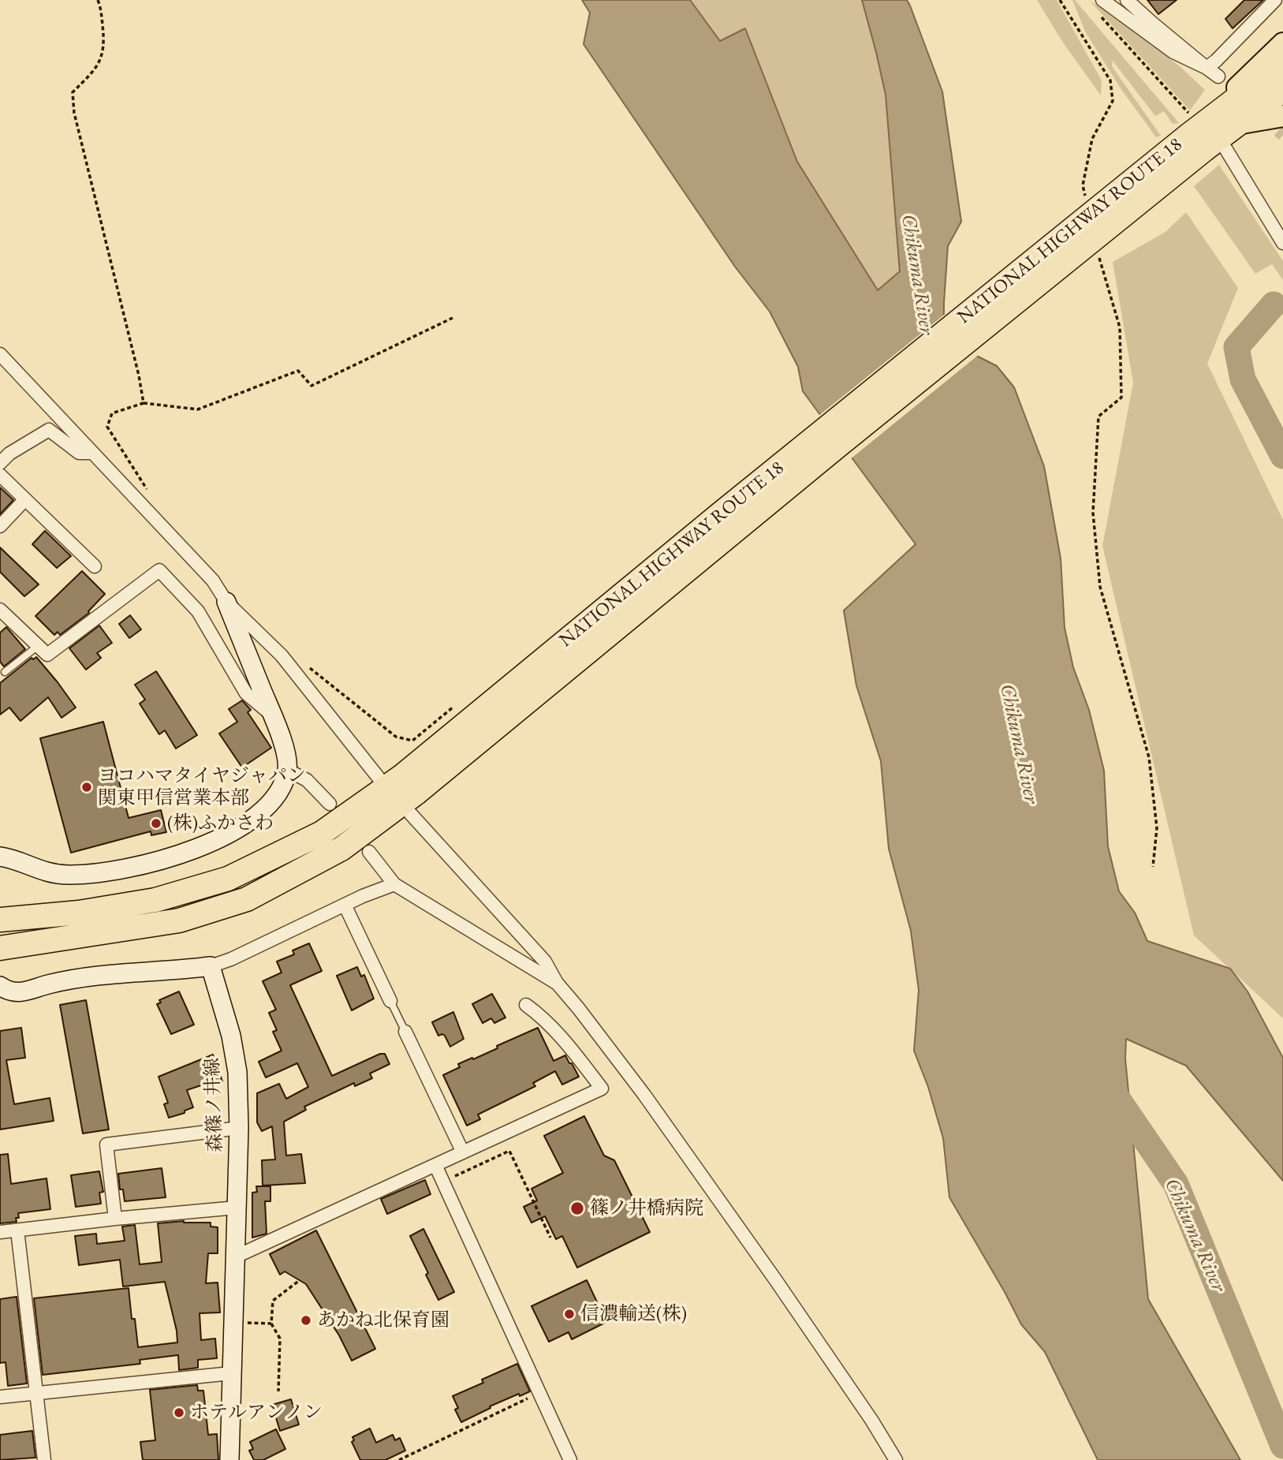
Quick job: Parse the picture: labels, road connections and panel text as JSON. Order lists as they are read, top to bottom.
{
  "streets": {
    "highway": ["NATIONAL HIGHWAY ROUTE 18"],
    "main road": ["森篠ノ井線"]
  },
  "water": ["Chikuma River"],
  "places": [
    "ヨコハマタイヤジャパン 関東甲信営業本部",
    "(株)ふかさわ",
    "篠ノ井橋病院",
    "信濃輸送(株)",
    "あかね北保育園",
    "ホテルアンノン"
  ]
}
